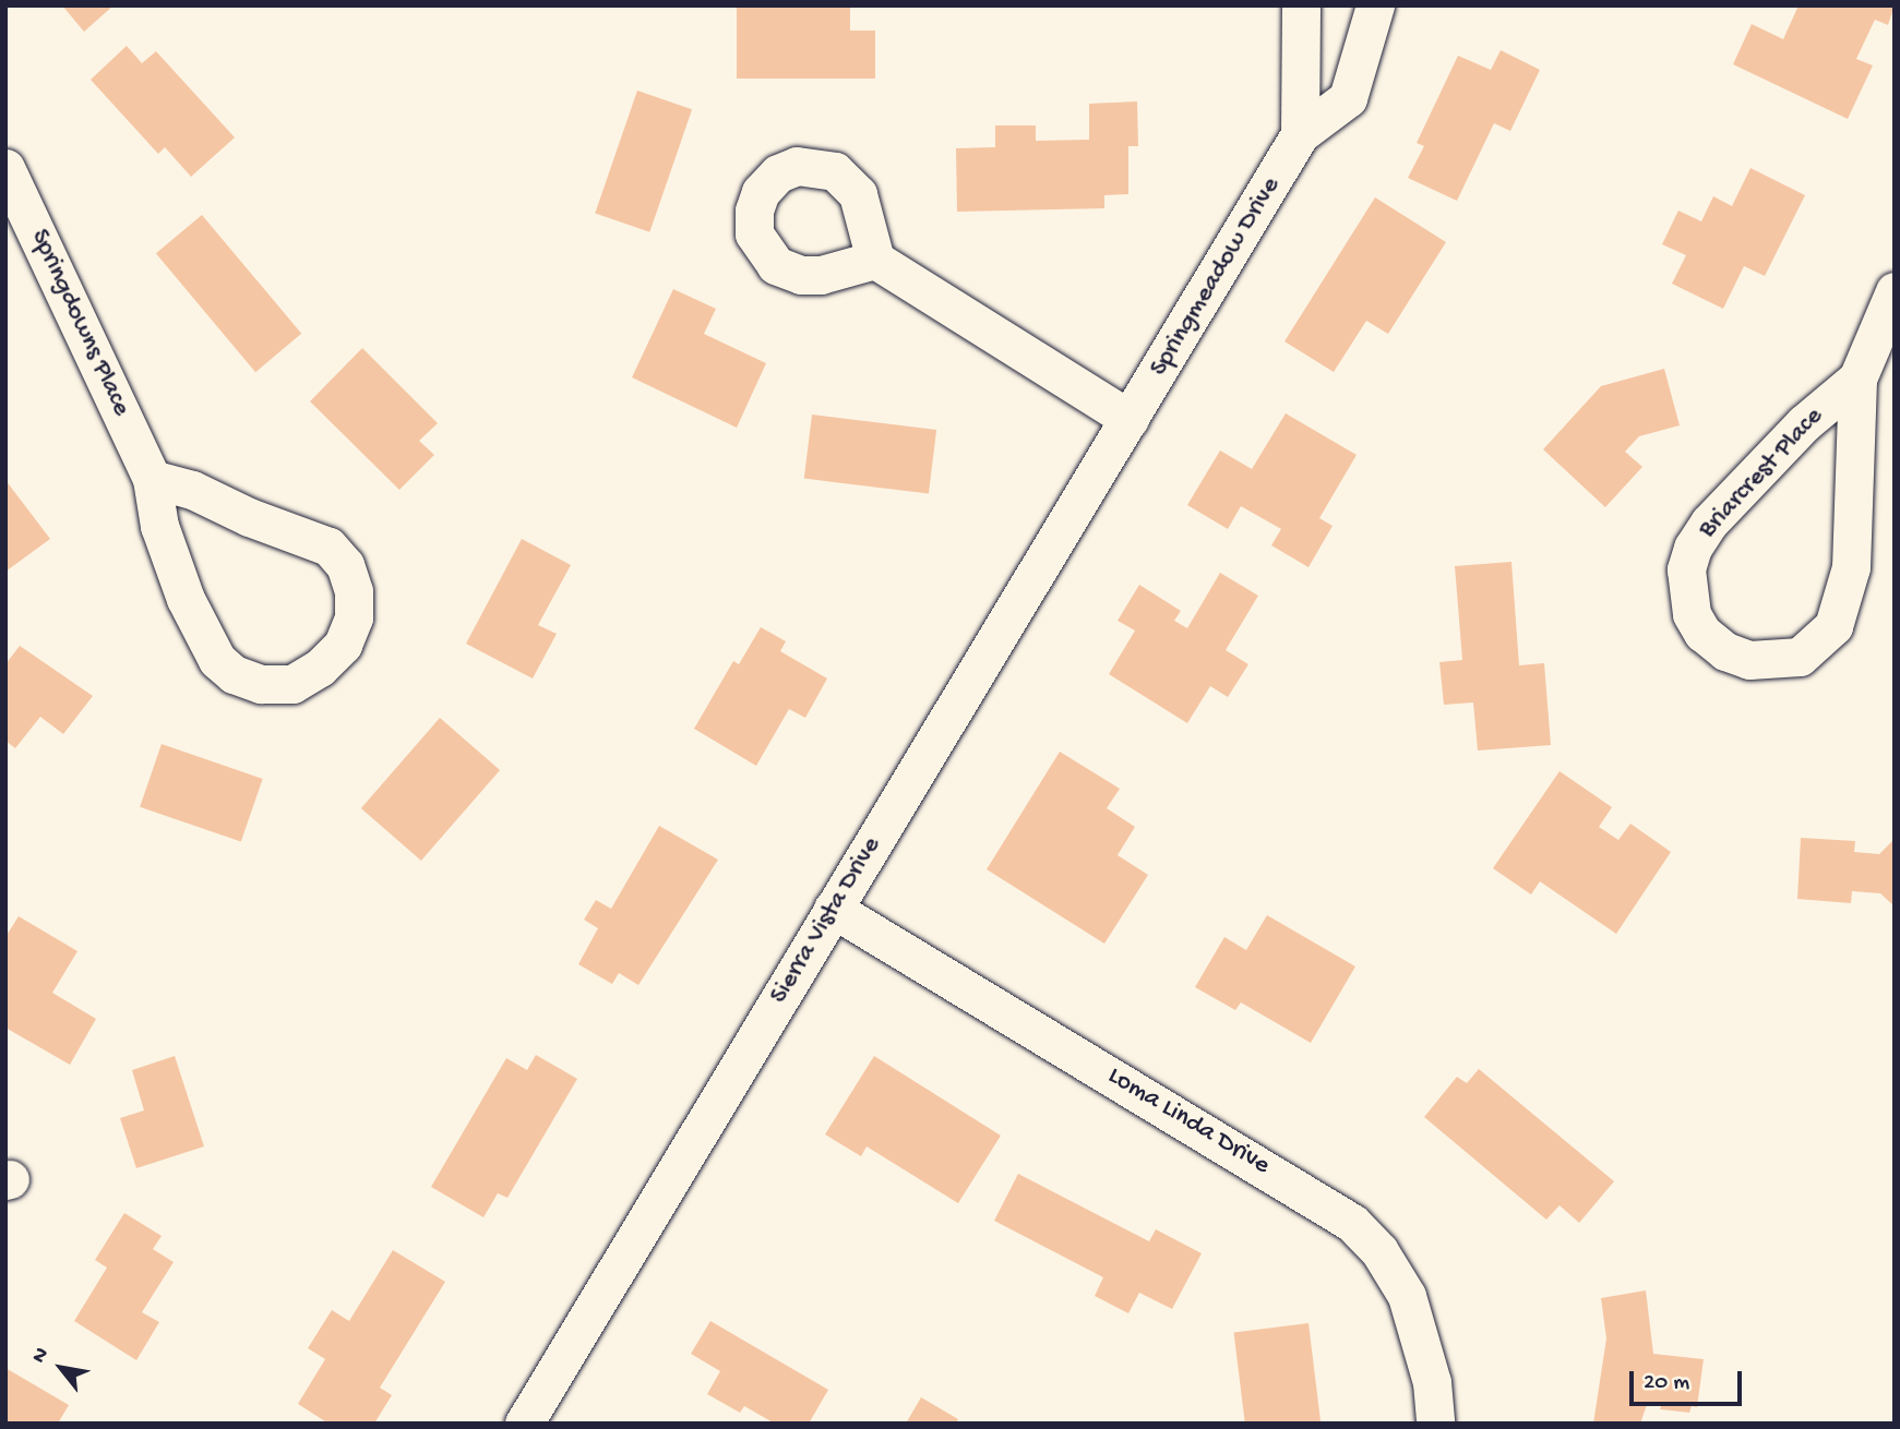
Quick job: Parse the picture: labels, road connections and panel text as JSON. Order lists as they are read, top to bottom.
{
  "streets": {
    "street": [
      "Springmeadow Drive",
      "Springdowns Place",
      "Briarcrest Place",
      "Sierra Vista Drive",
      "Loma Linda Drive"
    ]
  },
  "crossings": [
    ["Springmeadow Drive", "Sierra Vista Drive"],
    ["Sierra Vista Drive", "Loma Linda Drive"]
  ],
  "scale_bar": "20 m",
  "north": "top left"
}
